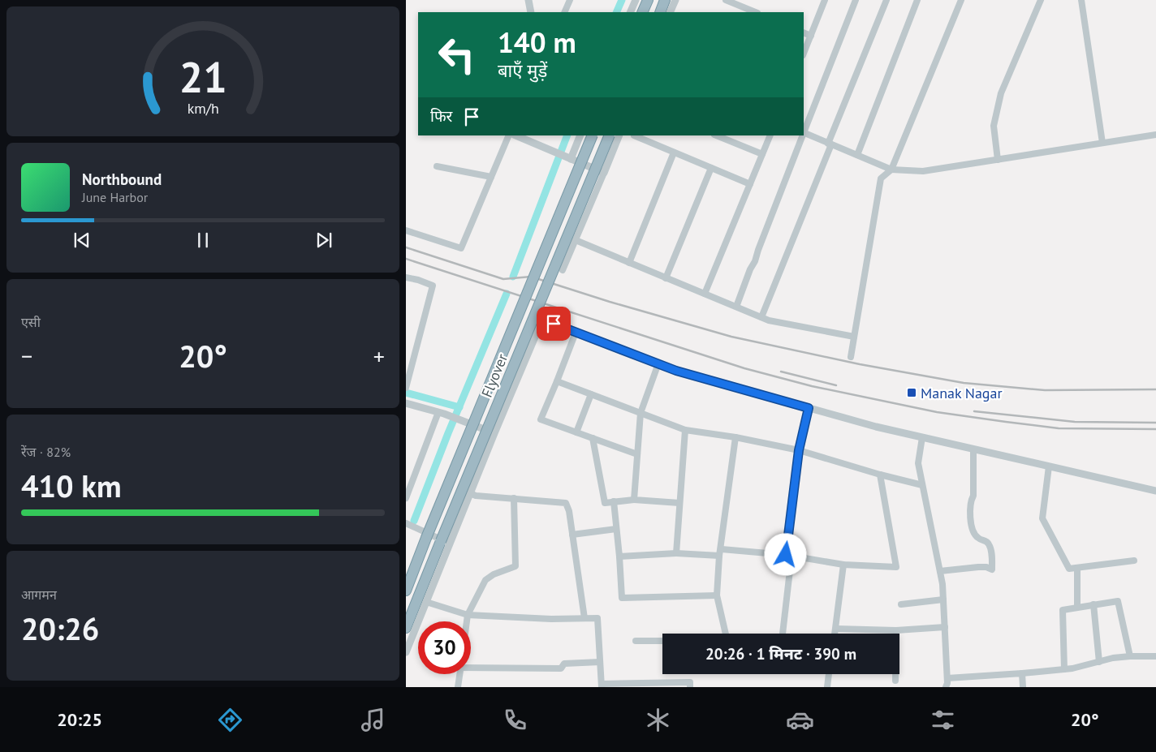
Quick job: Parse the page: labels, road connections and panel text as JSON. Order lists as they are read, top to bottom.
{
  "streets": {
    "highway": ["Flyover"]
  },
  "places": {
    "transit": ["Manak Nagar"]
  },
  "page": {
    "turn": ["140 m", "बाएँ मुड़ें"],
    "then": "फिर",
    "song": ["Northbound", "June Harbor"],
    "tile": [
      "एसी",
      ["रेंज · 82%", "410 km"],
      ["आगमन", "20:26"]
    ],
    "heat": ["−", "20°", "+"],
    "limit": "30",
    "trip": "20:26 · 1 मिनट · 390 m",
    "tabs": ["20:25", "20°"],
    "gauge": ["21", "km/h"]
  }
}
